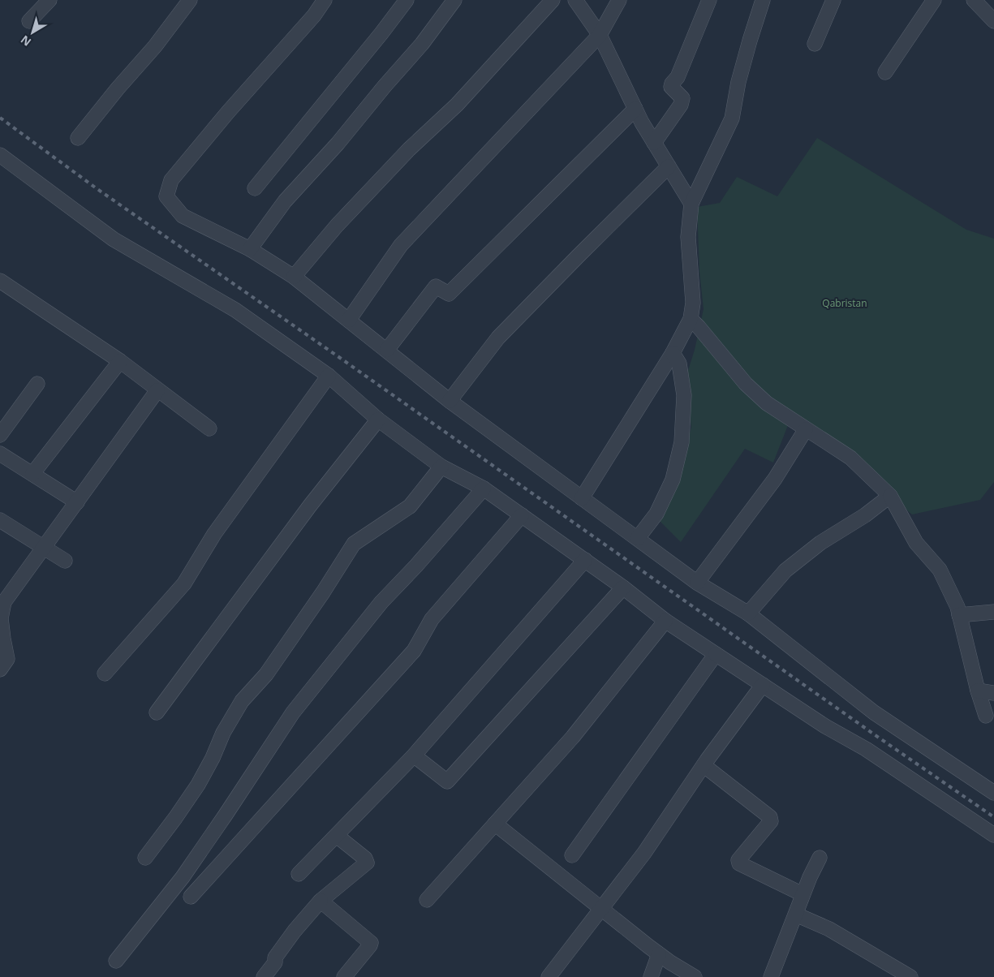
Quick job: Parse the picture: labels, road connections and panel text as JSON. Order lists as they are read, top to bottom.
{
  "parks": ["Qabristan"],
  "north": "bottom left"
}
